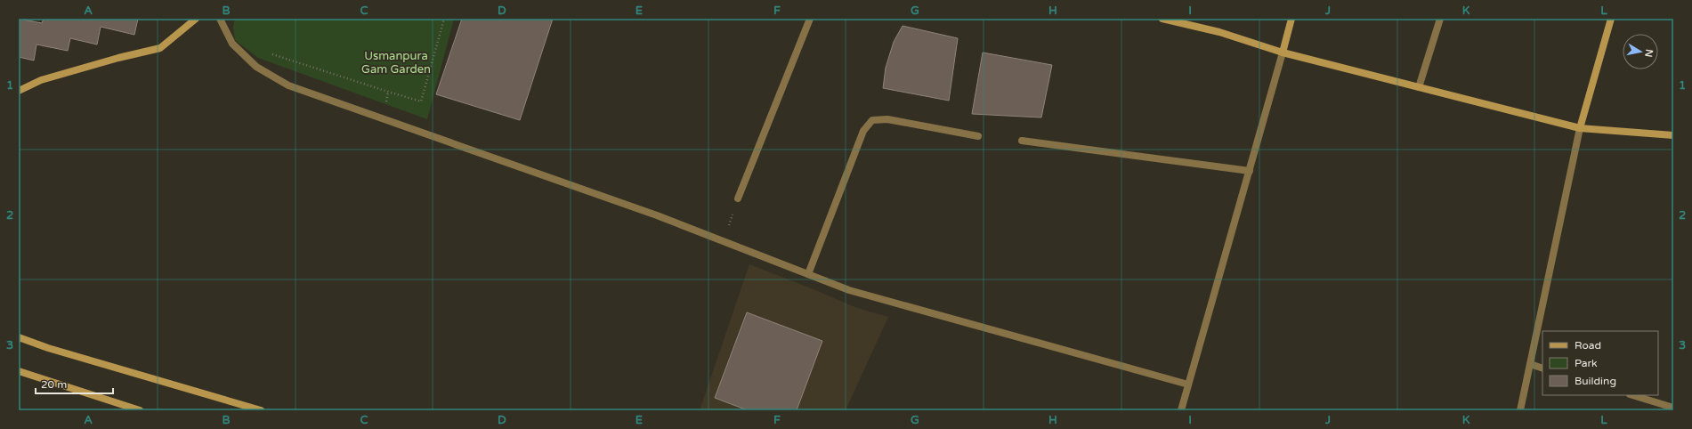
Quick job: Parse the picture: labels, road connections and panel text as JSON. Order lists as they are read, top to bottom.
{
  "parks": ["Usmanpura Gam Garden"],
  "legend": ["Road", "Park", "Building"],
  "scale_bar": "20 m",
  "north": "right",
  "grid": {
    "columns": [
      "A",
      "B",
      "C",
      "D",
      "E",
      "F",
      "G",
      "H",
      "I",
      "J",
      "K",
      "L"
    ],
    "rows": ["1", "2", "3"]
  }
}
